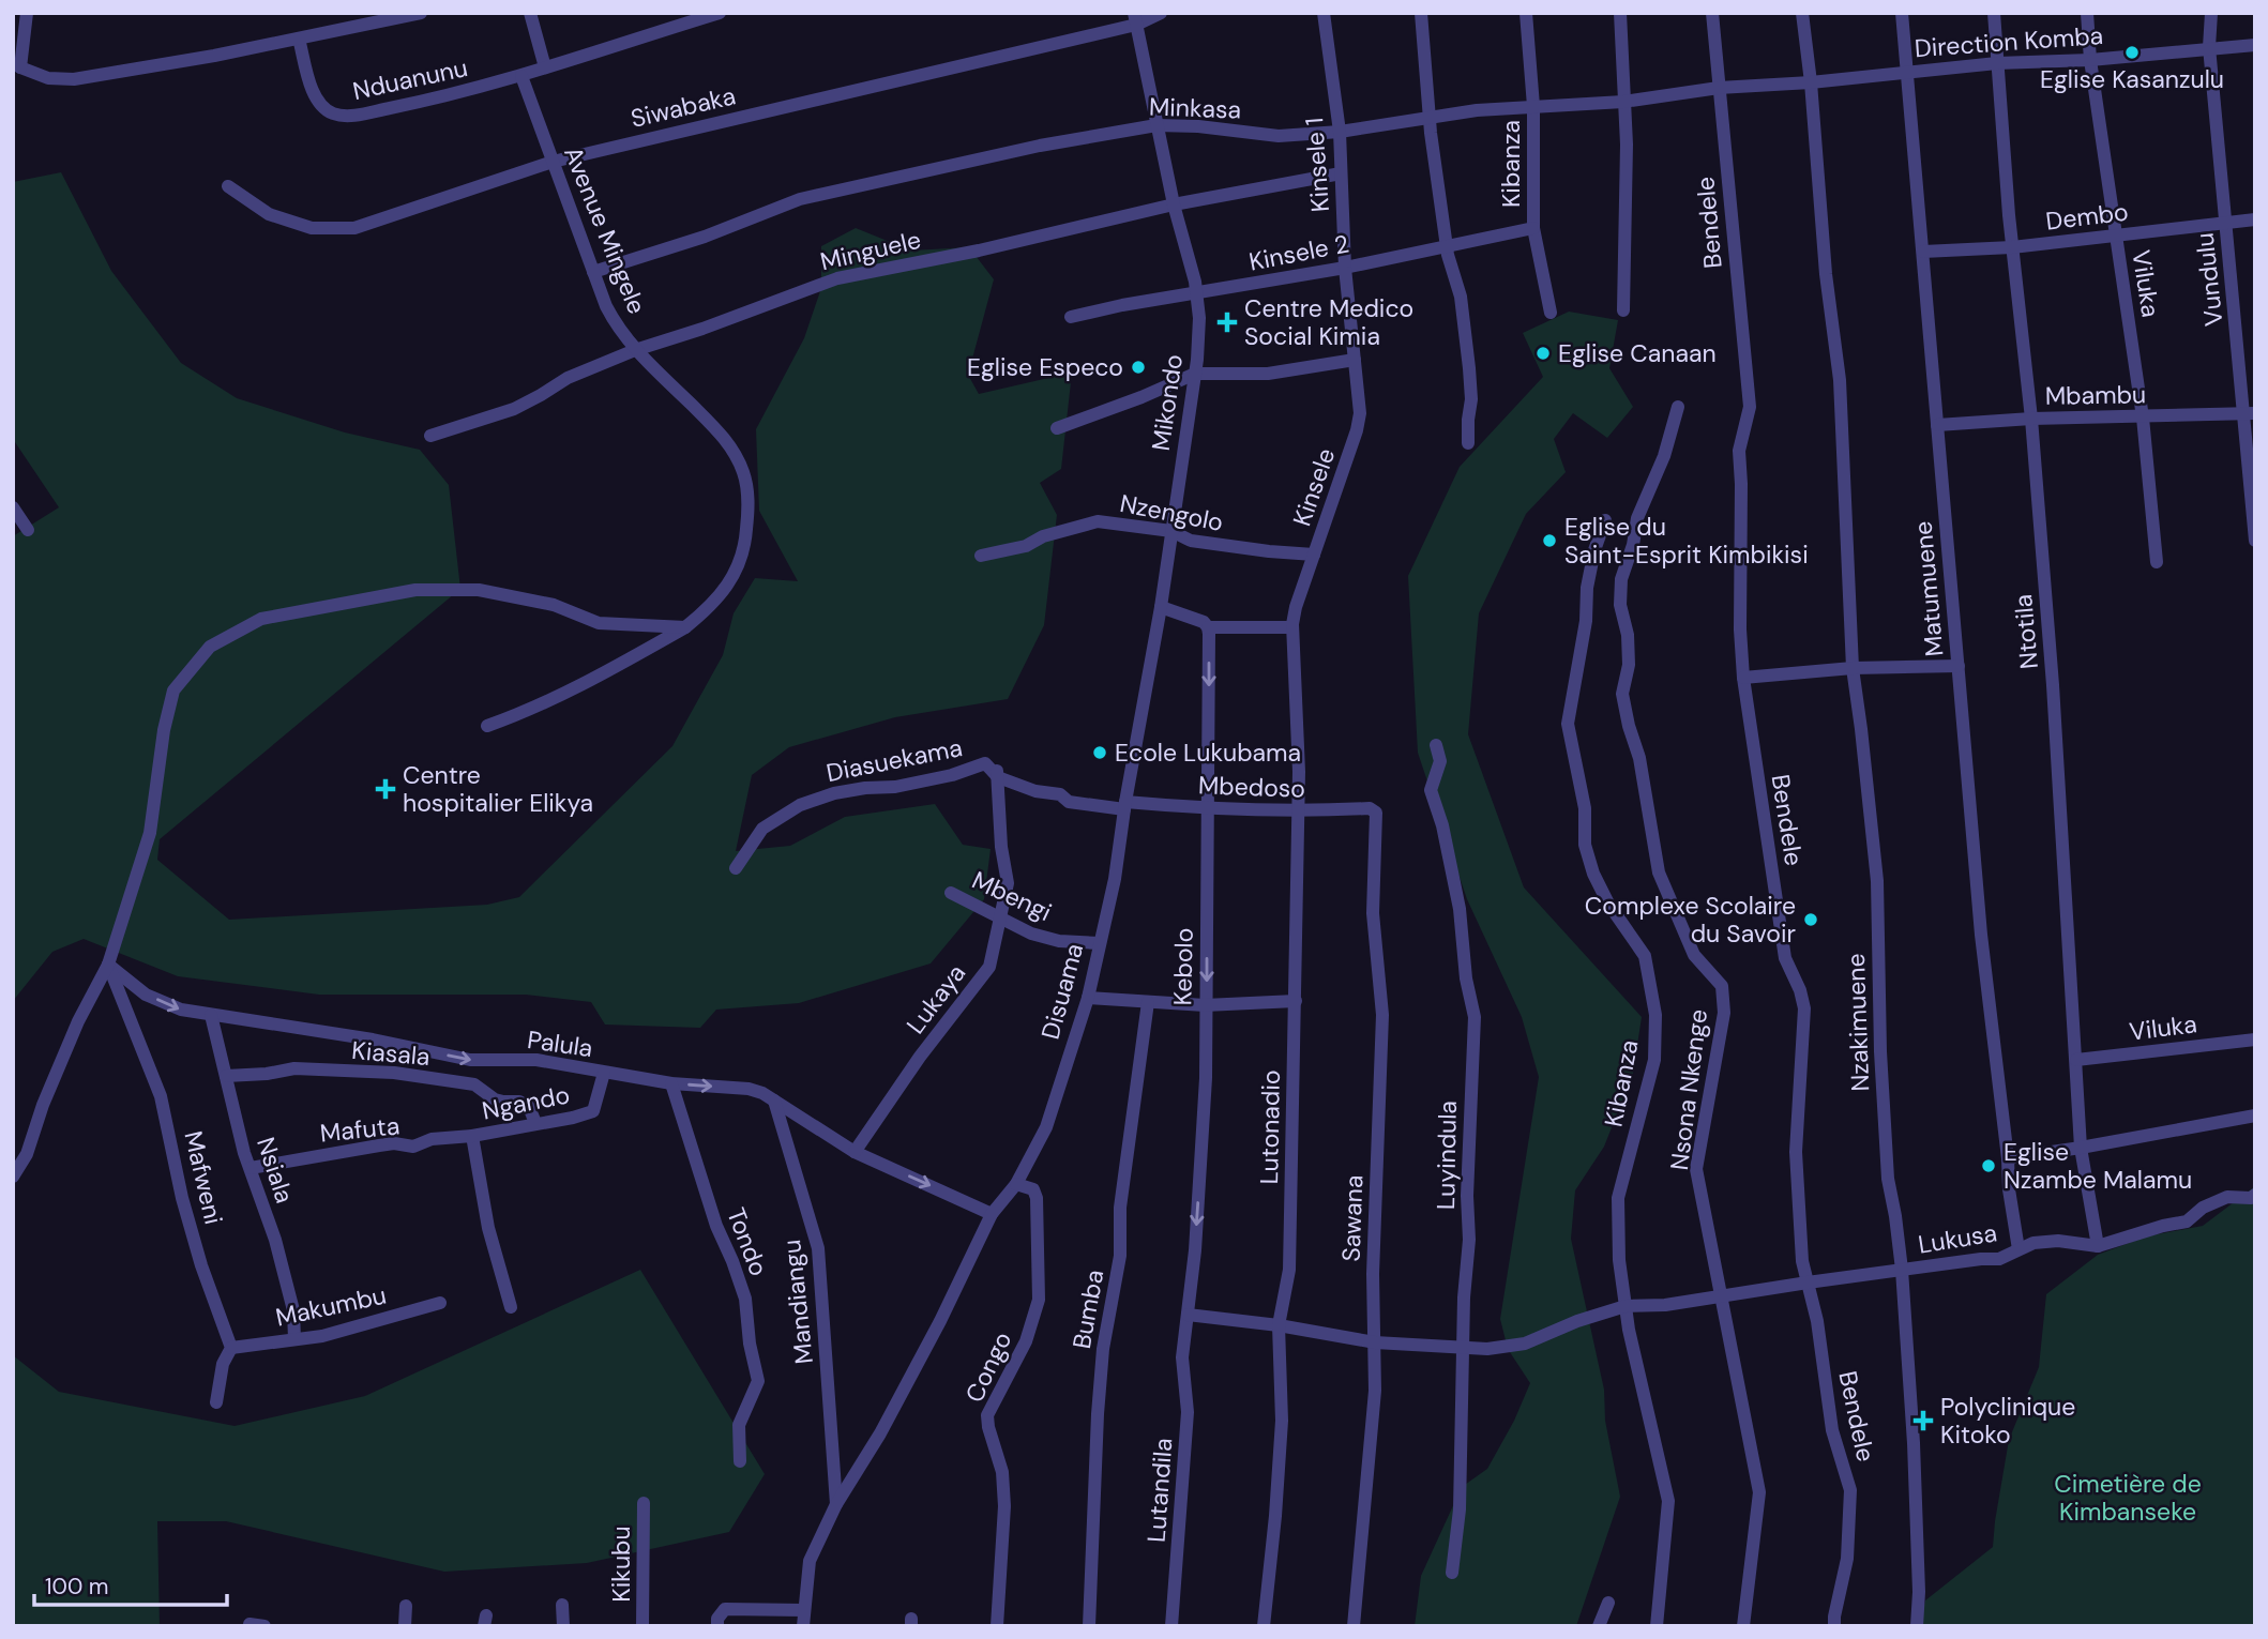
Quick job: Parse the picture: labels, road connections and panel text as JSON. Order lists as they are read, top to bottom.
{
  "streets": {
    "street": [
      "Direction Komba",
      "Nduanunu",
      "Siwabaka",
      "Minkasa",
      "Kibanza",
      "Kinsele 1",
      "Dembo",
      "Bendele",
      "Avenue Mingele",
      "Minguele",
      "Kinsele 2",
      "Vundulu",
      "Viluka",
      "Mbambu",
      "Mikondo",
      "Kinsele",
      "Nzengolo",
      "Matumuene",
      "Ntotila",
      "Diasuekama",
      "Mbedoso",
      "Mbengi",
      "Kebolo",
      "Disuama",
      "Lukaya",
      "Nzakimuene",
      "Palula",
      "Kiasala",
      "Nsona Nkenge",
      "Ngando",
      "Lutonadio",
      "Mafuta",
      "Luyindula",
      "Nsiala",
      "Mafweni",
      "Sawana",
      "Lukusa",
      "Tondo",
      "Mandiangu",
      "Makumbu",
      "Bumba",
      "Congo",
      "Lutandila",
      "Kikubu"
    ]
  },
  "crossings": [
    ["Direction Komba", "Minkasa"],
    ["Direction Komba", "Vundulu"],
    ["Direction Komba", "Viluka"],
    ["Direction Komba", "Matumuene"],
    ["Direction Komba", "Ntotila"],
    ["Direction Komba", "Nzakimuene"],
    ["Nduanunu", "Avenue Mingele"],
    ["Siwabaka", "Avenue Mingele"],
    ["Siwabaka", "Mikondo"],
    ["Minkasa", "Kibanza"],
    ["Minkasa", "Kinsele 1"],
    ["Minkasa", "Bendele"],
    ["Minkasa", "Avenue Mingele"],
    ["Minkasa", "Mikondo"],
    ["Minkasa", "Nzakimuene"],
    ["Kibanza", "Kinsele 2"],
    ["Kibanza", "Lukusa"],
    ["Kinsele 1", "Minguele"],
    ["Kinsele 1", "Kinsele 2"],
    ["Kinsele 1", "Kinsele"],
    ["Dembo", "Vundulu"],
    ["Dembo", "Viluka"],
    ["Dembo", "Matumuene"],
    ["Dembo", "Ntotila"],
    ["Bendele", "Lukusa"],
    ["Avenue Mingele", "Minguele"],
    ["Minguele", "Mikondo"],
    ["Kinsele 2", "Mikondo"],
    ["Vundulu", "Mbambu"],
    ["Viluka", "Mbambu"],
    ["Viluka", "Ntotila"],
    ["Mbambu", "Matumuene"],
    ["Mbambu", "Ntotila"],
    ["Mikondo", "Nzengolo"],
    ["Mikondo", "Diasuekama"],
    ["Mikondo", "Mbedoso"],
    ["Mikondo", "Disuama"],
    ["Kinsele", "Nzengolo"],
    ["Kinsele", "Lutonadio"],
    ["Matumuene", "Lukusa"],
    ["Ntotila", "Lukusa"],
    ["Diasuekama", "Mbedoso"],
    ["Diasuekama", "Disuama"],
    ["Diasuekama", "Lukaya"],
    ["Mbedoso", "Kebolo"],
    ["Mbedoso", "Disuama"],
    ["Mbedoso", "Lutonadio"],
    ["Mbedoso", "Sawana"],
    ["Mbengi", "Disuama"],
    ["Mbengi", "Lukaya"],
    ["Kebolo", "Lukusa"],
    ["Kebolo", "Lutandila"],
    ["Disuama", "Palula"],
    ["Disuama", "Mandiangu"],
    ["Disuama", "Congo"],
    ["Lukaya", "Palula"],
    ["Nzakimuene", "Lukusa"],
    ["Palula", "Ngando"],
    ["Palula", "Nsiala"],
    ["Palula", "Mafweni"],
    ["Palula", "Tondo"],
    ["Palula", "Mandiangu"],
    ["Kiasala", "Ngando"],
    ["Kiasala", "Nsiala"],
    ["Nsona Nkenge", "Lukusa"],
    ["Ngando", "Mafuta"],
    ["Lutonadio", "Lukusa"],
    ["Mafuta", "Nsiala"],
    ["Luyindula", "Lukusa"],
    ["Nsiala", "Makumbu"],
    ["Mafweni", "Makumbu"],
    ["Sawana", "Lukusa"]
  ],
  "one_way": ["Kebolo", "Palula"],
  "parks": ["Cimetière de Kimbanseke"],
  "places": {
    "other": [
      "Eglise Kasanzulu",
      "Eglise Canaan",
      "Eglise Especo",
      "Eglise du Saint-Esprit Kimbikisi",
      "Ecole Lukubama",
      "Complexe Scolaire du Savoir",
      "Eglise Nzambe Malamu"
    ],
    "health": ["Centre Medico Social Kimia", "Centre hospitalier Elikya", "Polyclinique Kitoko"]
  },
  "scale_bar": "100 m"
}
